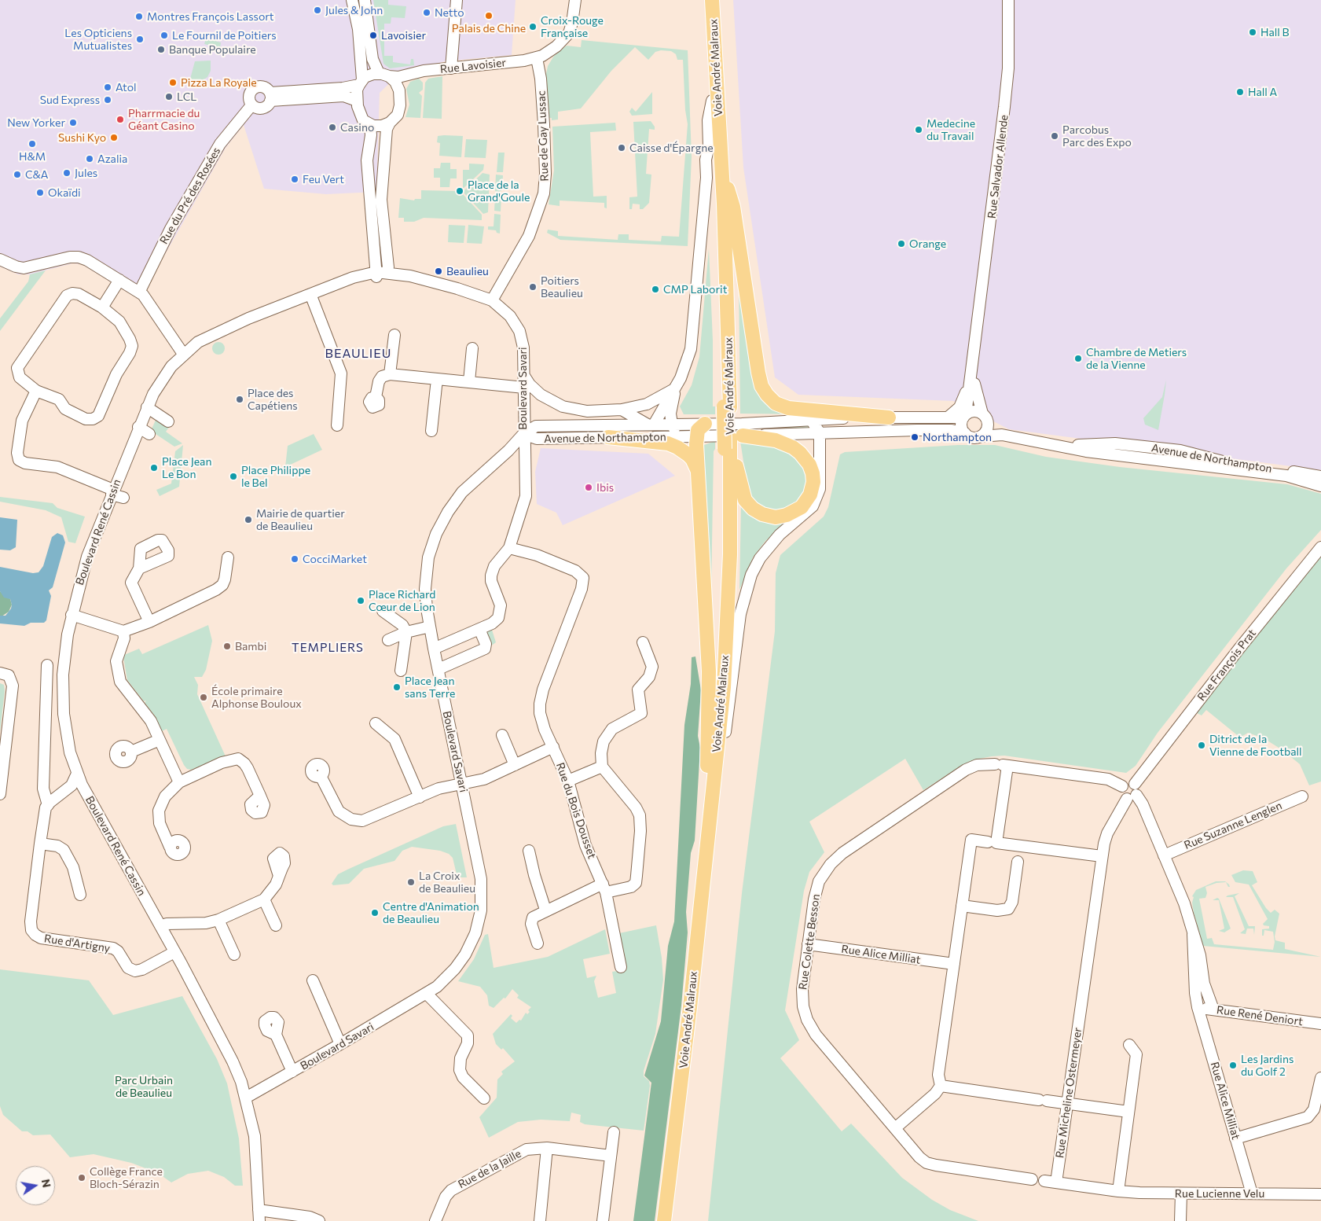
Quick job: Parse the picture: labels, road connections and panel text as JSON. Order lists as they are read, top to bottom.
{
  "streets": {
    "main road": ["Voie André Malraux"],
    "street": [
      "Rue Lavoisier",
      "Rue de Gay Lussac",
      "Rue Salvador Allende",
      "Rue du Pré des Rosées",
      "Boulevard Savari",
      "Avenue de Northampton",
      "Boulevard René Cassin",
      "Rue François Prat",
      "Rue du Bois Dousset",
      "Rue Suzanne Lenglen",
      "Rue Colette Besson",
      "Rue d'Artigny",
      "Rue Alice Milliat",
      "Rue René Deniort",
      "Rue Micheline Ostermeyer",
      "Rue de la Jaille",
      "Rue Lucienne Velu"
    ]
  },
  "crossings": [
    ["Rue Lavoisier", "Rue de Gay Lussac"],
    ["Rue Lavoisier", "Rue du Pré des Rosées"],
    ["Voie André Malraux", "Avenue de Northampton"],
    ["Rue de Gay Lussac", "Boulevard Savari"],
    ["Rue Salvador Allende", "Avenue de Northampton"],
    ["Boulevard Savari", "Avenue de Northampton"],
    ["Boulevard Savari", "Boulevard René Cassin"],
    ["Boulevard René Cassin", "Rue d'Artigny"],
    ["Rue François Prat", "Rue Colette Besson"],
    ["Rue François Prat", "Rue Micheline Ostermeyer"],
    ["Rue Colette Besson", "Rue Alice Milliat"],
    ["Rue Colette Besson", "Rue Micheline Ostermeyer"],
    ["Rue Alice Milliat", "Rue René Deniort"],
    ["Rue Alice Milliat", "Rue Lucienne Velu"]
  ],
  "districts": ["BEAULIEU", "TEMPLIERS"],
  "parks": ["Parc Urbain de Beaulieu"],
  "places": [
    "Jules & John",
    "Netto",
    "Palais de Chine",
    "Montres François Lassort",
    "Croix-Rouge Française",
    "Hall B",
    "Le Fournil de Poitiers",
    "Lavoisier",
    "Les Opticiens Mutualistes",
    "Banque Populaire",
    "Pizza La Royale",
    "Atol",
    "Hall A",
    "LCL",
    "Sud Express",
    "Pharrmacie du Géant Casino",
    "New Yorker",
    "Casino",
    "Medecine du Travail",
    "Parcobus Parc des Expo",
    "Sushi Kyo",
    "H&M",
    "Caisse d'Épargne",
    "Azalia",
    "Jules",
    "C&A",
    "Feu Vert",
    "Place de la Grand'Goule",
    "Okaïdi",
    "Orange",
    "Beaulieu",
    "Poitiers Beaulieu",
    "CMP Laborit",
    "Chambre de Metiers de la Vienne",
    "Place des Capétiens",
    "Northampton",
    "Place Jean Le Bon",
    "Place Philippe le Bel",
    "Ibis",
    "Mairie de quartier de Beaulieu",
    "CocciMarket",
    "Place Richard Cœur de Lion",
    "Bambi",
    "Place Jean sans Terre",
    "École primaire Alphonse Bouloux",
    "Ditrict de la Vienne de Football",
    "La Croix de Beaulieu",
    "Centre d'Animation de Beaulieu",
    "Les Jardins du Golf 2",
    "Collège France Bloch-Sérazin"
  ],
  "north": "right"
}
